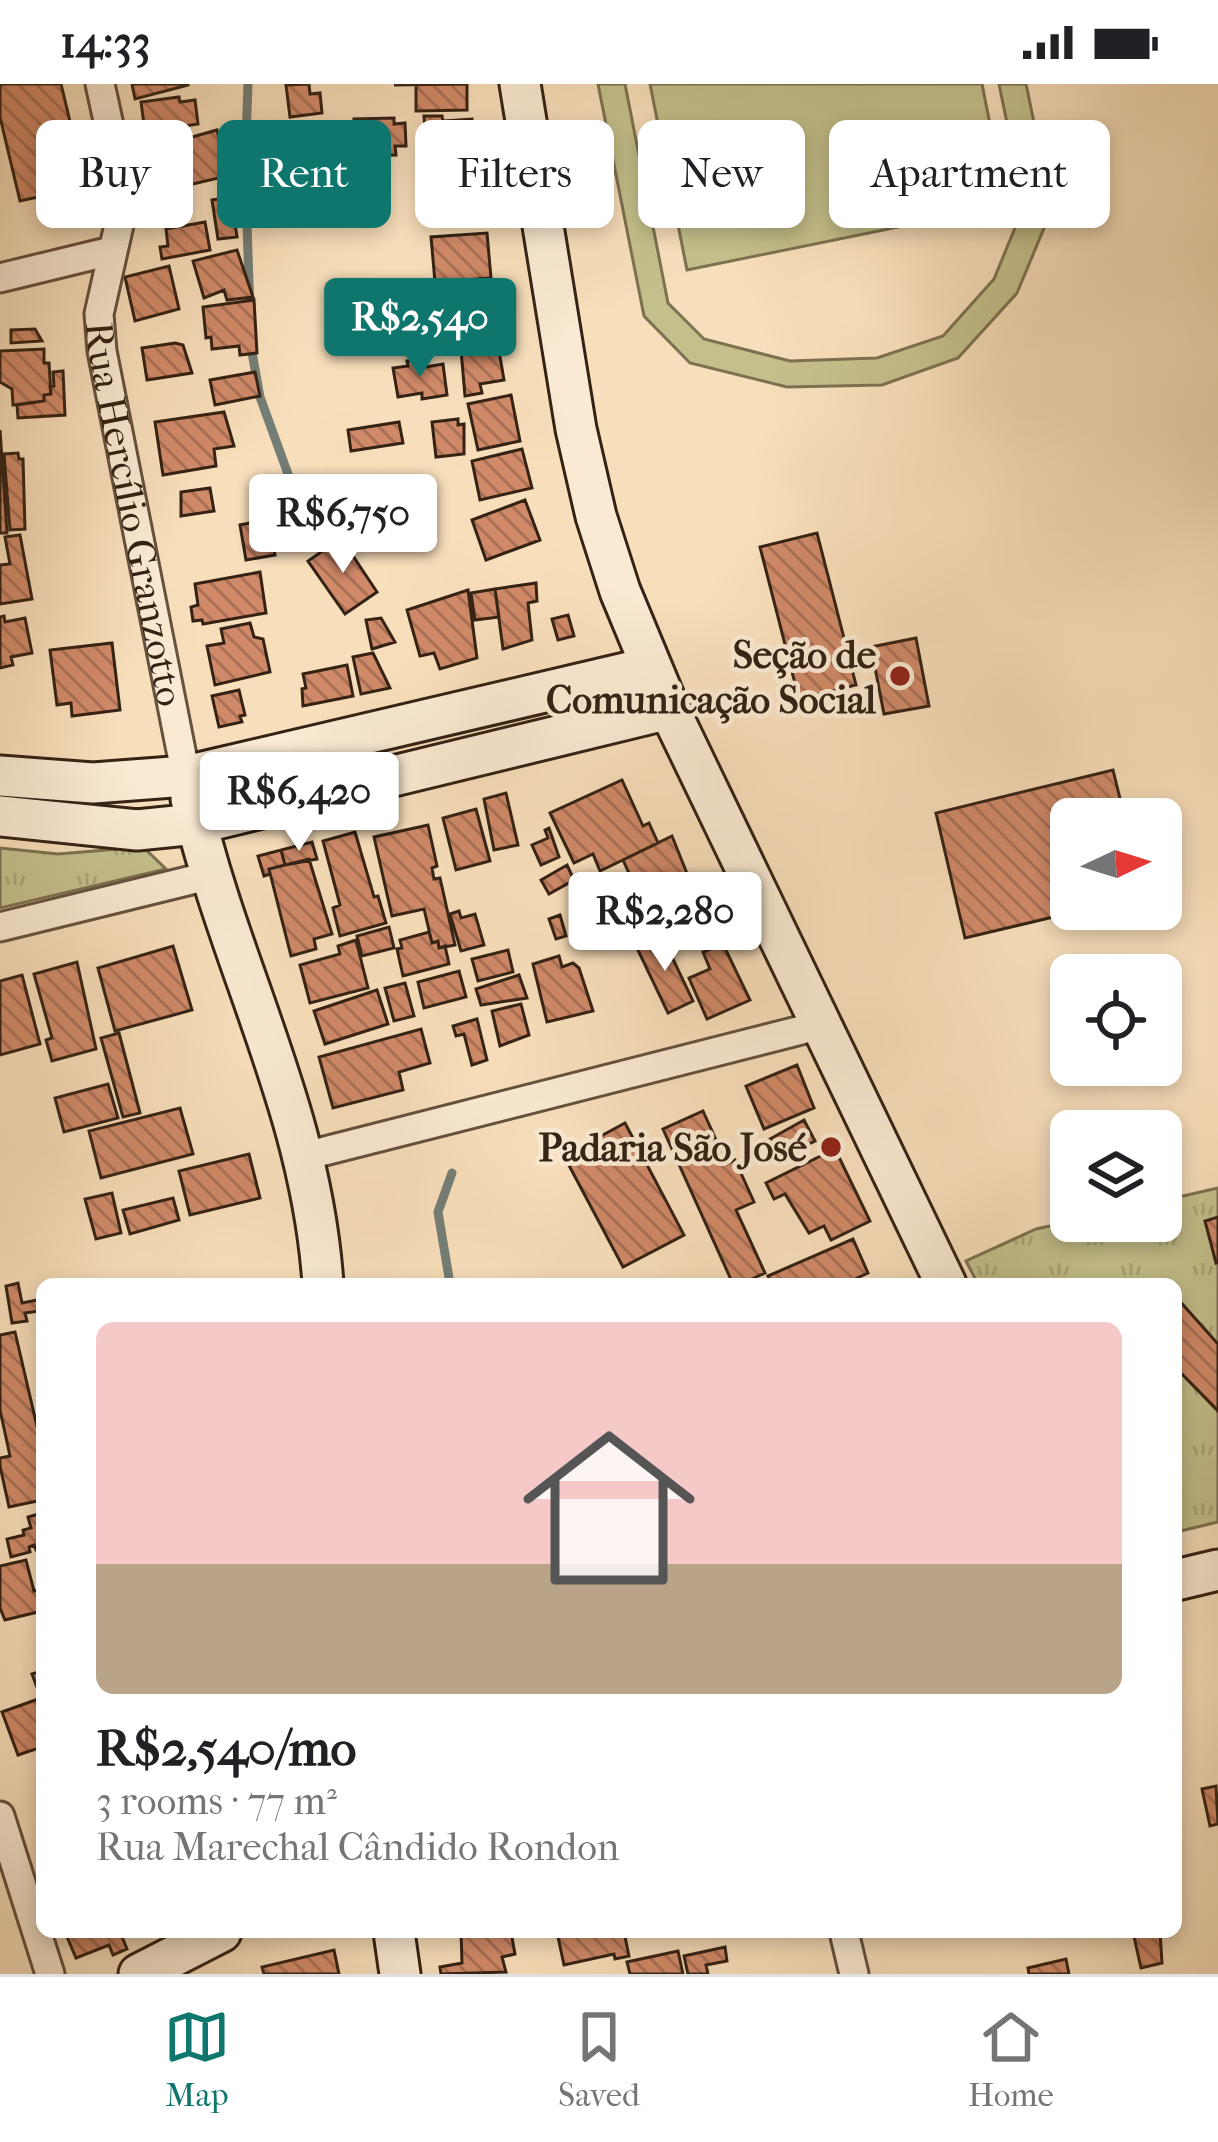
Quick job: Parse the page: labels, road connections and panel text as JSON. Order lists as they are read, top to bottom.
{
  "streets": {
    "street": ["Rua Hercílio Granzotto"]
  },
  "places": ["Seção de Comunicação Social", "Padaria São José"],
  "north": "right",
  "page": {
    "status": "14:33",
    "chip": [
      "Buy",
      "Rent",
      "Filters",
      "New",
      "Apartment"
    ],
    "price": [
      "R$2,540",
      "R$6,750",
      "R$6,420",
      "R$2,280"
    ],
    "list": [
      {
        "name": "R$2,540/mo",
        "note": "3 rooms · 77 m² · Rua Marechal Cândido Rondon"
      }
    ],
    "tabs": ["Map", "Saved", "Home"]
  }
}
